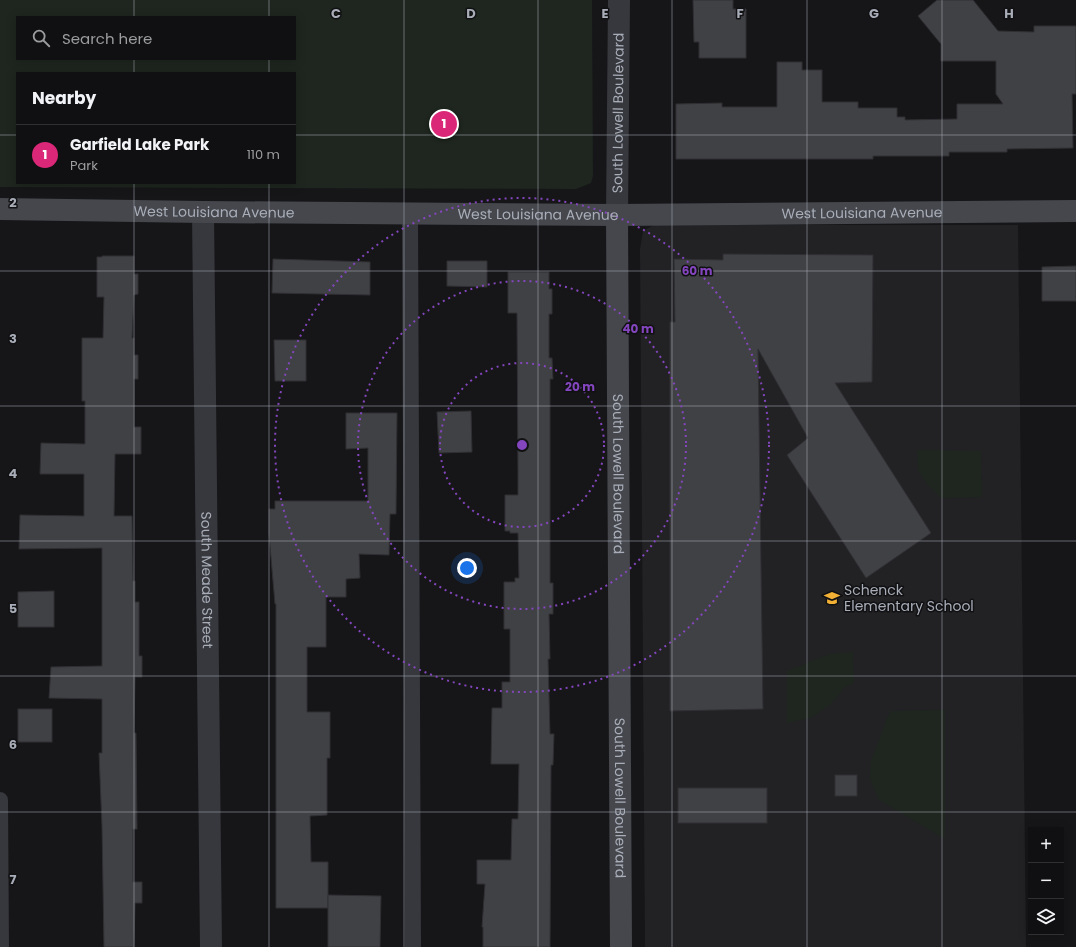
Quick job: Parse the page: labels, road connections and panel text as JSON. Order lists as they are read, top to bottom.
{
  "streets": {
    "street": ["South Lowell Boulevard", "West Louisiana Avenue", "South Meade Street"]
  },
  "crossings": [
    ["South Lowell Boulevard", "West Louisiana Avenue"],
    ["West Louisiana Avenue", "South Meade Street"]
  ],
  "places": {
    "school or university": ["Schenck Elementary School"]
  },
  "page": {
    "search": "Search here",
    "heading": "Nearby",
    "pins": "1",
    "list": [
      {
        "mark": "1",
        "name": "Garfield Lake Park",
        "note": "Park",
        "value": "110 m"
      }
    ],
    "map_buttons": ["+", "−"]
  },
  "grid": {
    "columns": [
      "C",
      "D",
      "E",
      "F",
      "G",
      "H"
    ],
    "rows": [
      "2",
      "3",
      "4",
      "5",
      "6",
      "7"
    ]
  },
  "rings": ["60 m", "40 m", "20 m"]
}
